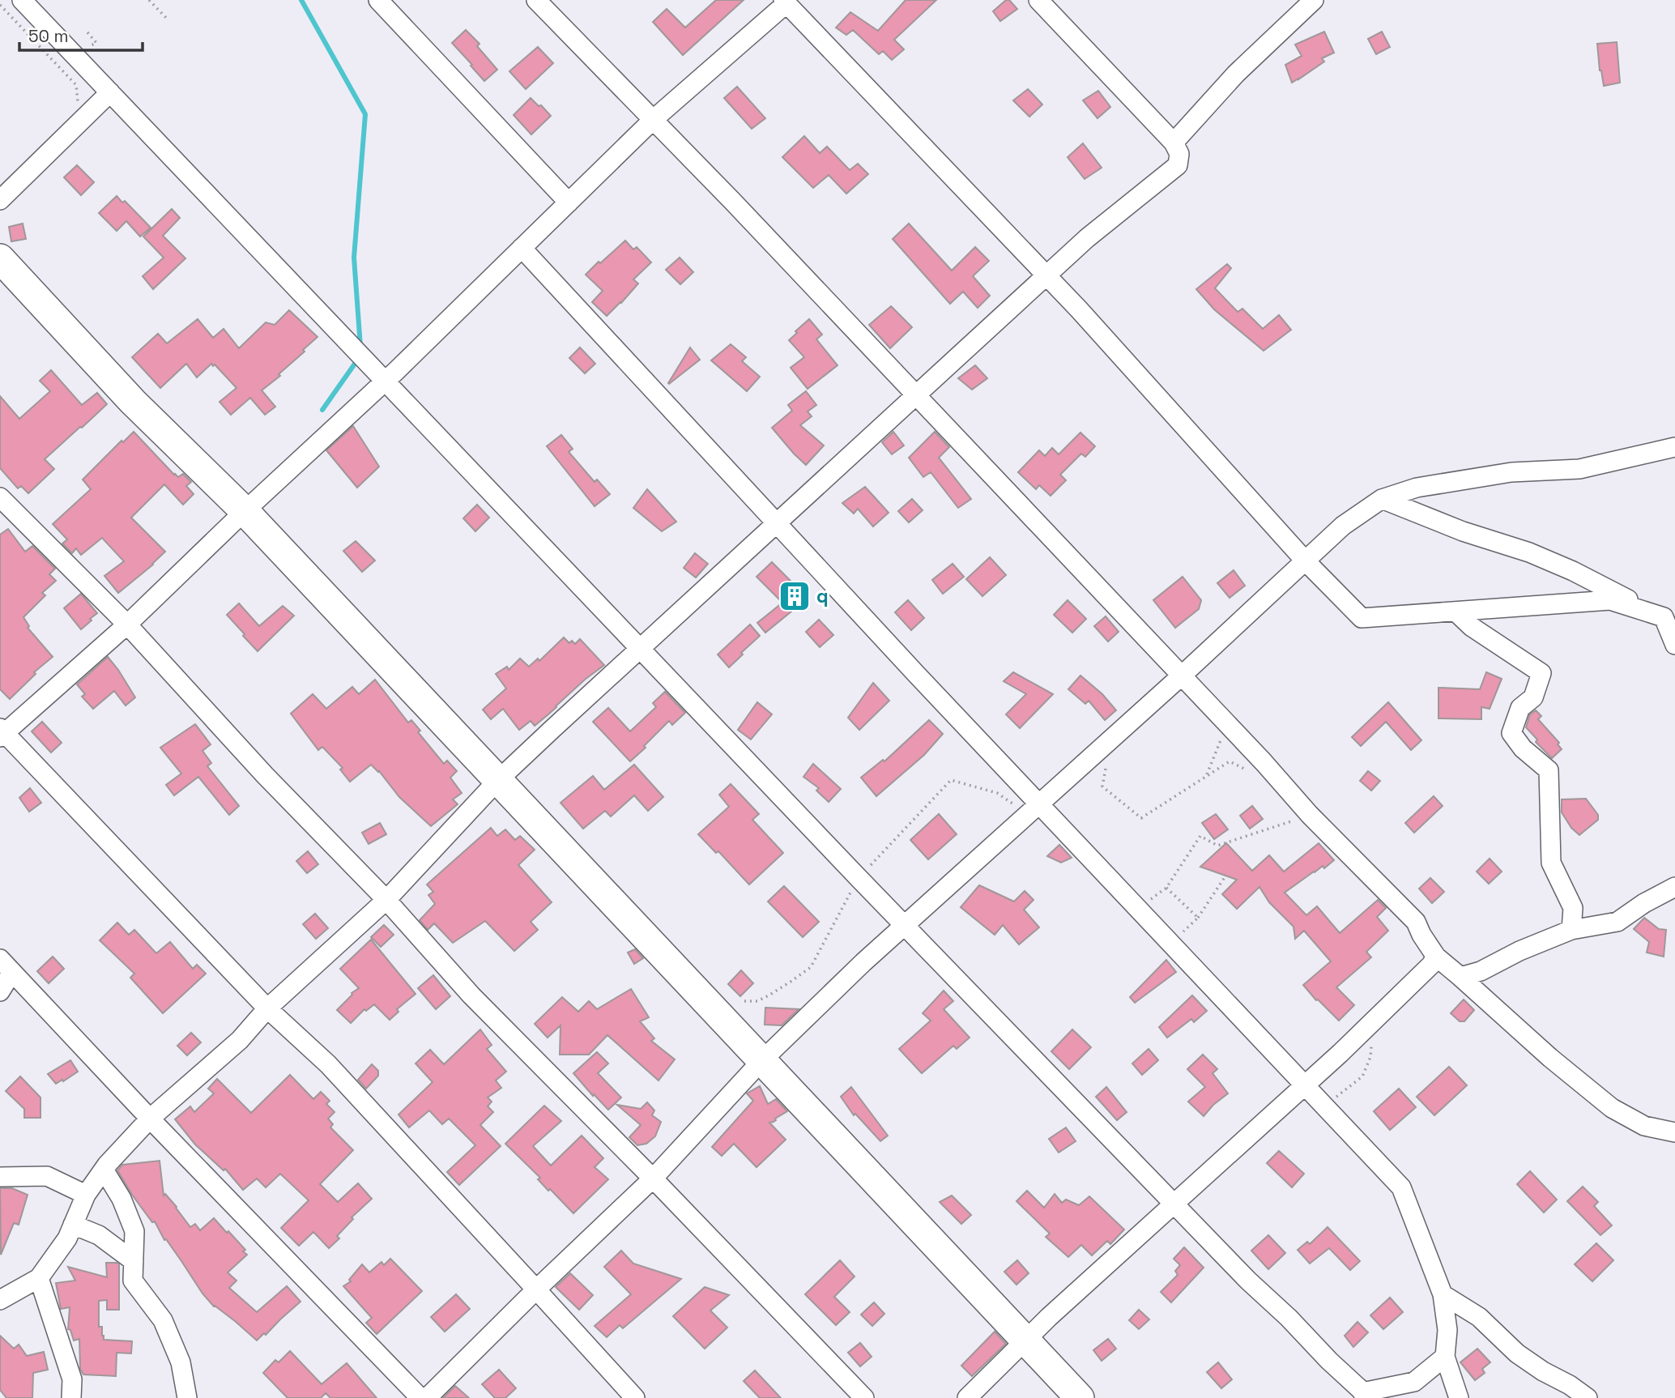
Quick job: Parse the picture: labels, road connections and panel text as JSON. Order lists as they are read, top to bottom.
{
  "places": {
    "building": ["q"]
  },
  "scale_bar": "50 m"
}
